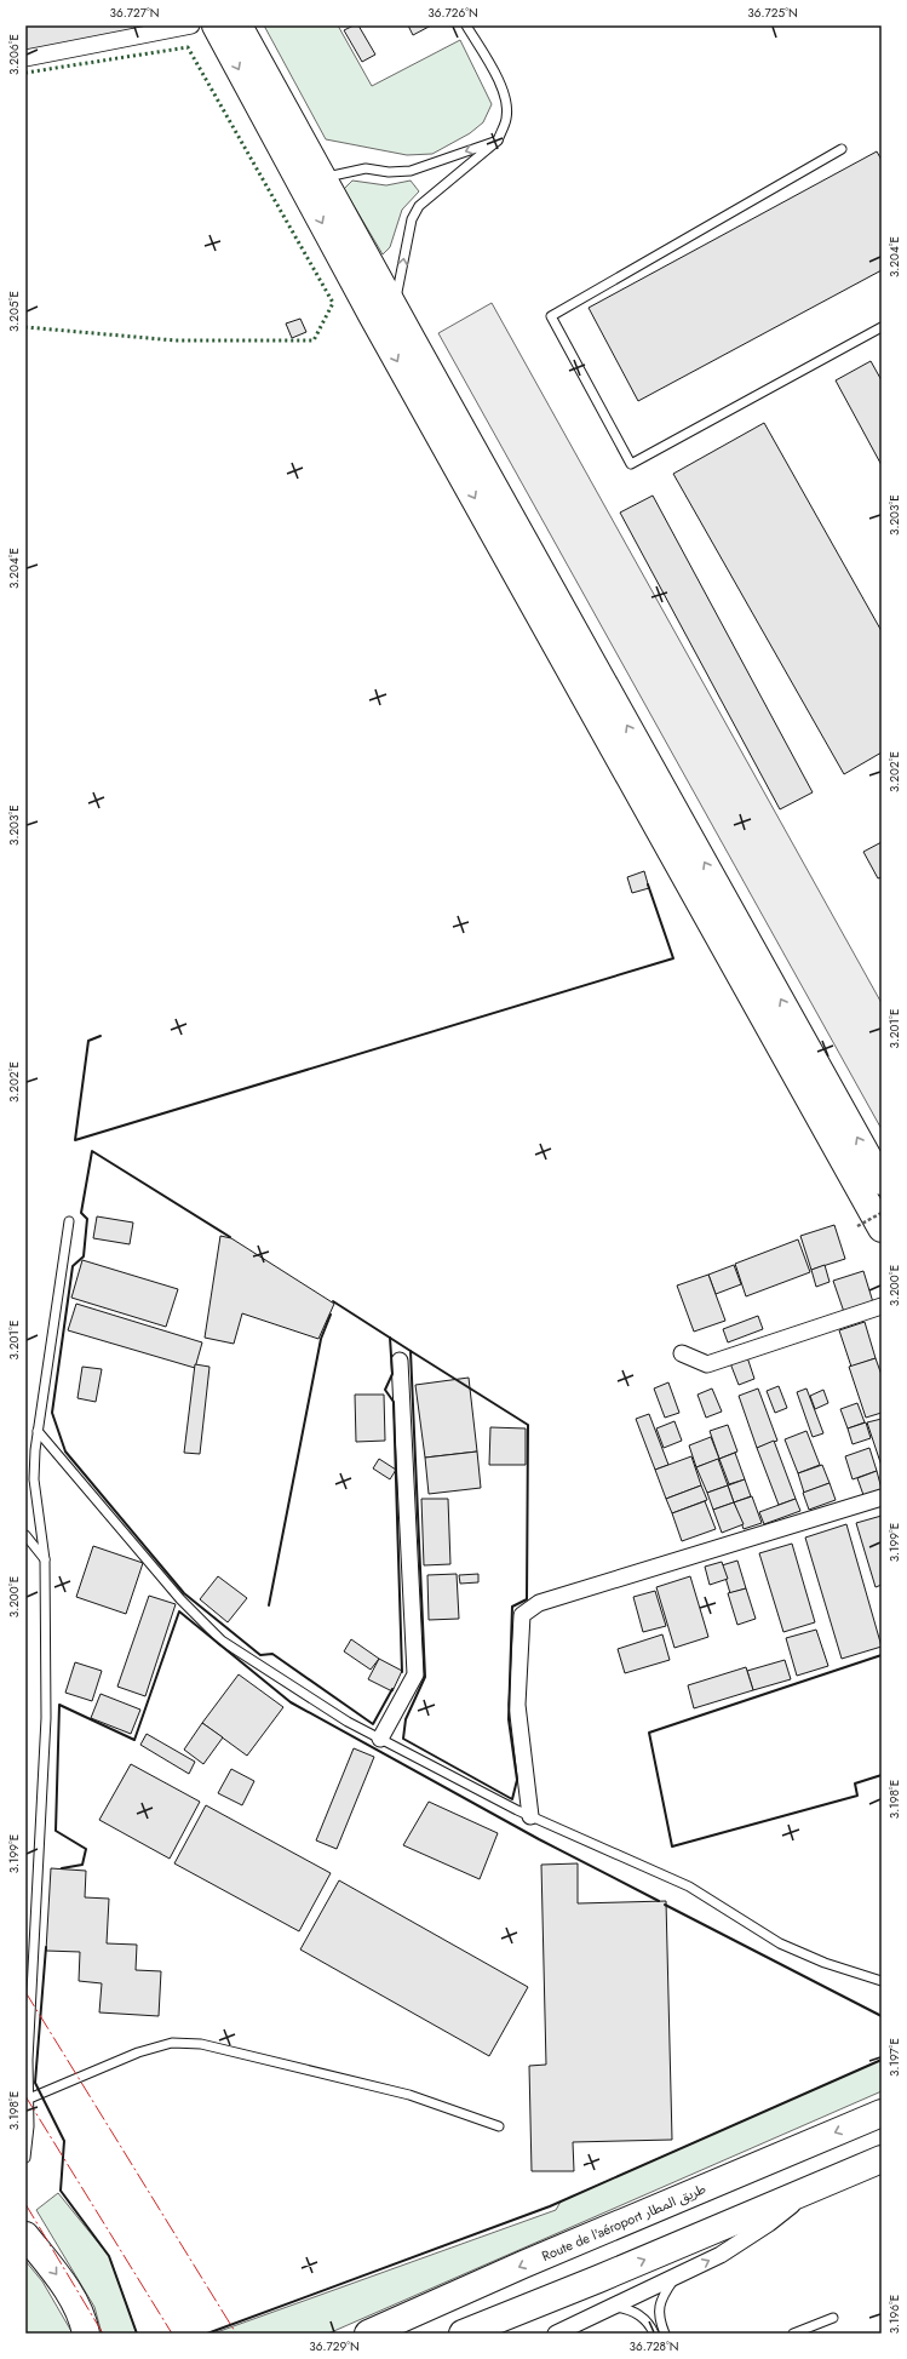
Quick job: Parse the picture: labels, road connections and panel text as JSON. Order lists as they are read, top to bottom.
{
  "streets": {
    "highway": ["Route de l'aéroport طريق المطار"]
  },
  "coordinates": [
    "36.727°N",
    "36.726°N",
    "36.725°N",
    "3.206°E",
    "3.204°E",
    "3.205°E",
    "3.203°E",
    "3.202°E",
    "3.201°E",
    "3.200°E",
    "3.199°E",
    "3.198°E",
    "3.197°E",
    "3.196°E",
    "36.729°N",
    "36.728°N"
  ]
}
